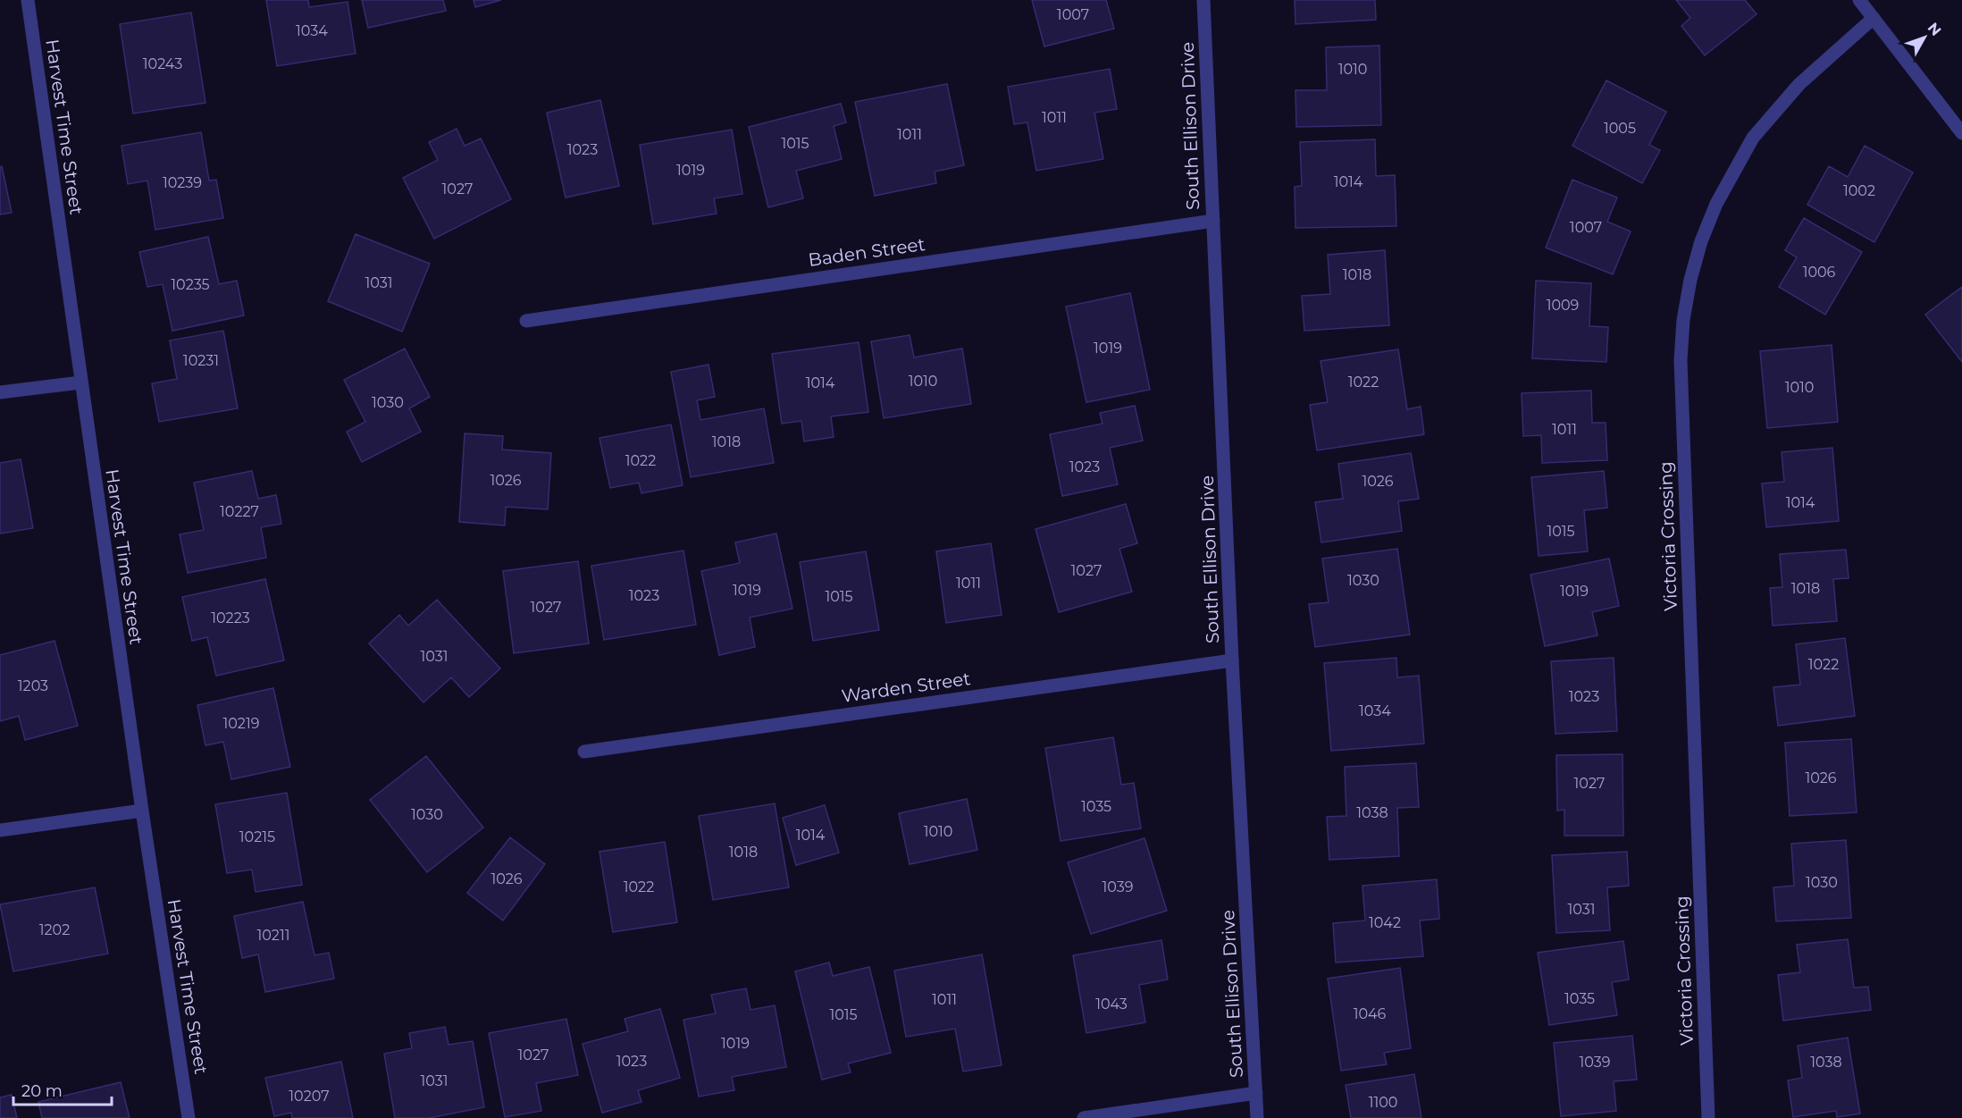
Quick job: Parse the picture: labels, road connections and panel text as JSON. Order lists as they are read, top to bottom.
{
  "streets": {
    "street": [
      "South Ellison Drive",
      "Harvest Time Street",
      "Baden Street",
      "Victoria Crossing",
      "Warden Street"
    ]
  },
  "crossings": [
    ["South Ellison Drive", "Baden Street"],
    ["South Ellison Drive", "Warden Street"]
  ],
  "house_numbers": [
    "1007",
    "1034",
    "10243",
    "1010",
    "1011",
    "1005",
    "1011",
    "1015",
    "1023",
    "1019",
    "1014",
    "10239",
    "1027",
    "1002",
    "1007",
    "1006",
    "1018",
    "1031",
    "10235",
    "1009",
    "1019",
    "10231",
    "1010",
    "1022",
    "1014",
    "1010",
    "1030",
    "1011",
    "1018",
    "1022",
    "1023",
    "1026",
    "1026",
    "1014",
    "10227",
    "1015",
    "1027",
    "1030",
    "1011",
    "1018",
    "1019",
    "1019",
    "1023",
    "1015",
    "1027",
    "10223",
    "1031",
    "1022",
    "1203",
    "1023",
    "1034",
    "10219",
    "1026",
    "1027",
    "1035",
    "1038",
    "1030",
    "1010",
    "1014",
    "10215",
    "1018",
    "1026",
    "1030",
    "1022",
    "1039",
    "1031",
    "1042",
    "1202",
    "10211",
    "1035",
    "1011",
    "1043",
    "1046",
    "1015",
    "1019",
    "1027",
    "1023",
    "1039",
    "1038",
    "1031",
    "10207",
    "1100"
  ],
  "scale_bar": "20 m",
  "north": "top right"
}
